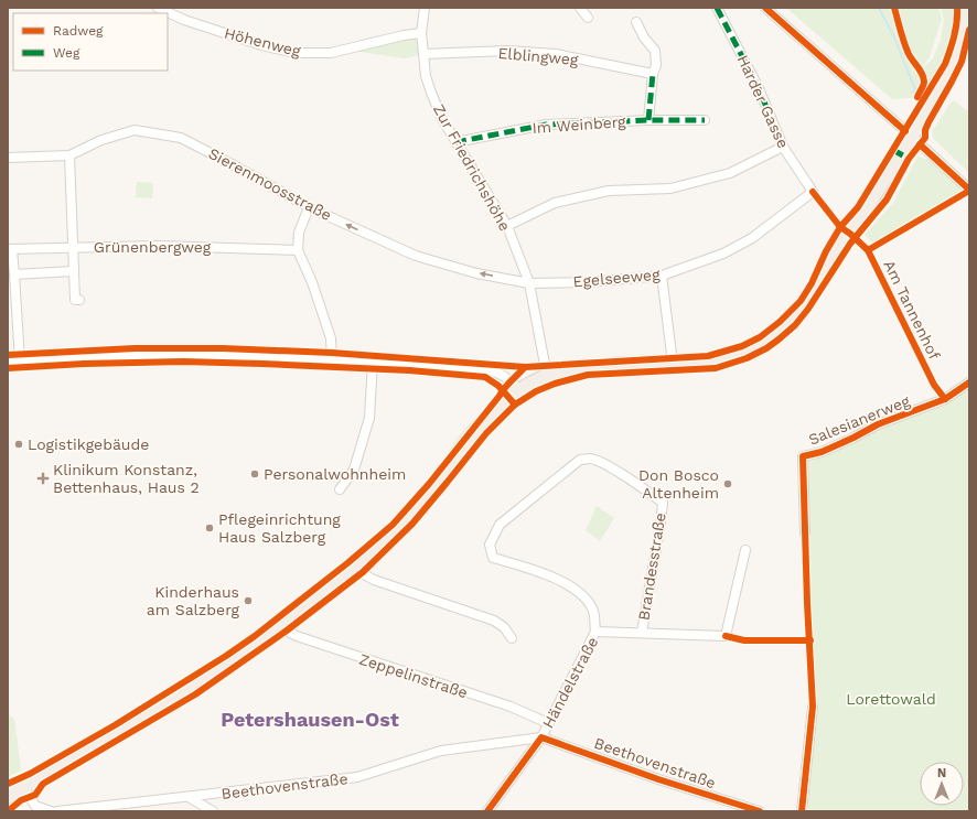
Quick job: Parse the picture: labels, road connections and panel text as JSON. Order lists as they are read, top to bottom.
{
  "streets": {
    "street": [
      "Höhenweg",
      "Elblingweg",
      "Harder Gasse",
      "Im Weinberg",
      "Zur Friedrichshöhe",
      "Sierenmoosstraße",
      "Grünenbergweg",
      "Egelseeweg",
      "Salesianerweg",
      "Brandesstraße",
      "Zeppelinstraße",
      "Händelstraße",
      "Beethovenstraße"
    ],
    "cycle path": ["Am Tannenhof"]
  },
  "crossings": [
    ["Höhenweg", "Zur Friedrichshöhe"],
    ["Elblingweg", "Zur Friedrichshöhe"],
    ["Harder Gasse", "Egelseeweg"],
    ["Im Weinberg", "Zur Friedrichshöhe"],
    ["Zur Friedrichshöhe", "Sierenmoosstraße"],
    ["Zur Friedrichshöhe", "Egelseeweg"],
    ["Sierenmoosstraße", "Egelseeweg"],
    ["Brandesstraße", "Händelstraße"],
    ["Zeppelinstraße", "Händelstraße"],
    ["Händelstraße", "Beethovenstraße"]
  ],
  "one_way": ["Sierenmoosstraße"],
  "districts": ["Petershausen-Ost"],
  "parks": ["Lorettowald"],
  "places": {
    "other": [
      "Logistikgebäude",
      "Personalwohnheim",
      "Don Bosco Altenheim",
      "Pflegeinrichtung Haus Salzberg",
      "Kinderhaus am Salzberg"
    ],
    "health": ["Klinikum Konstanz, Bettenhaus, Haus 2"]
  },
  "legend": ["Radweg", "Weg"],
  "north": "top"
}
